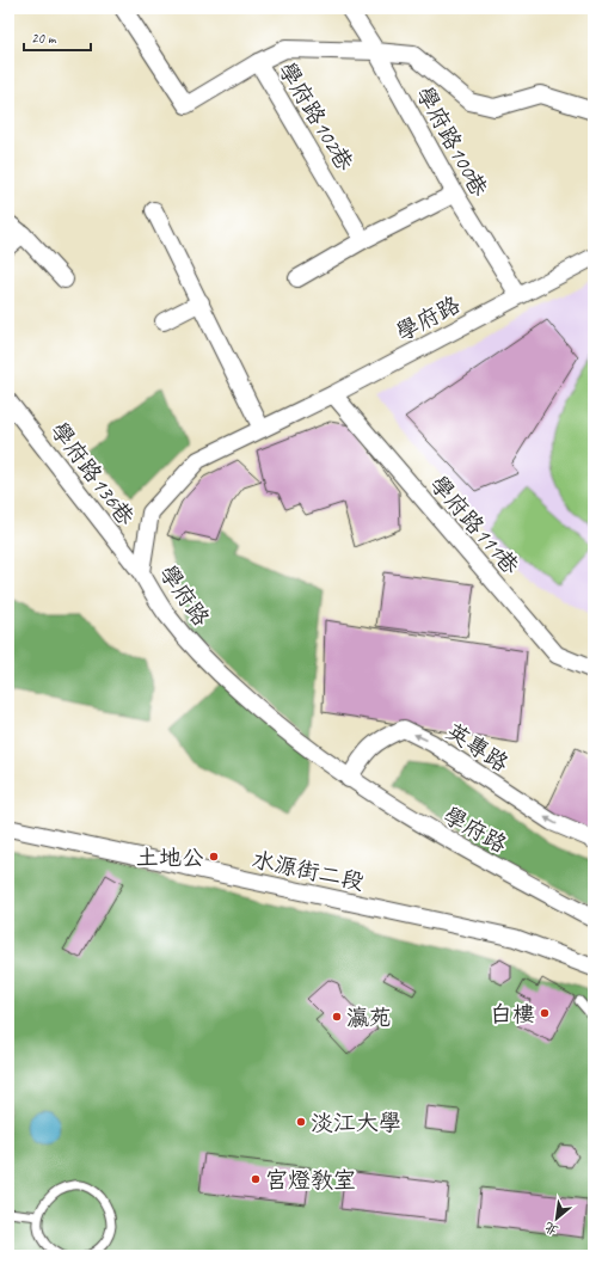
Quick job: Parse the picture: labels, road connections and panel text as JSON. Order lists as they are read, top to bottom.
{
  "streets": {
    "street": [
      "學府路102巷",
      "學府路100巷",
      "學府路",
      "學府路136巷",
      "學府路111巷",
      "英專路",
      "水源街二段"
    ]
  },
  "crossings": [
    ["學府路100巷", "學府路"],
    ["學府路", "學府路136巷"],
    ["學府路", "學府路111巷"],
    ["學府路", "英專路"]
  ],
  "one_way": ["英專路"],
  "places": [
    "土地公",
    "白樓",
    "瀛苑",
    "淡江大學",
    "宮燈教室"
  ],
  "scale_bar": "20 m",
  "north": "bottom left"
}
